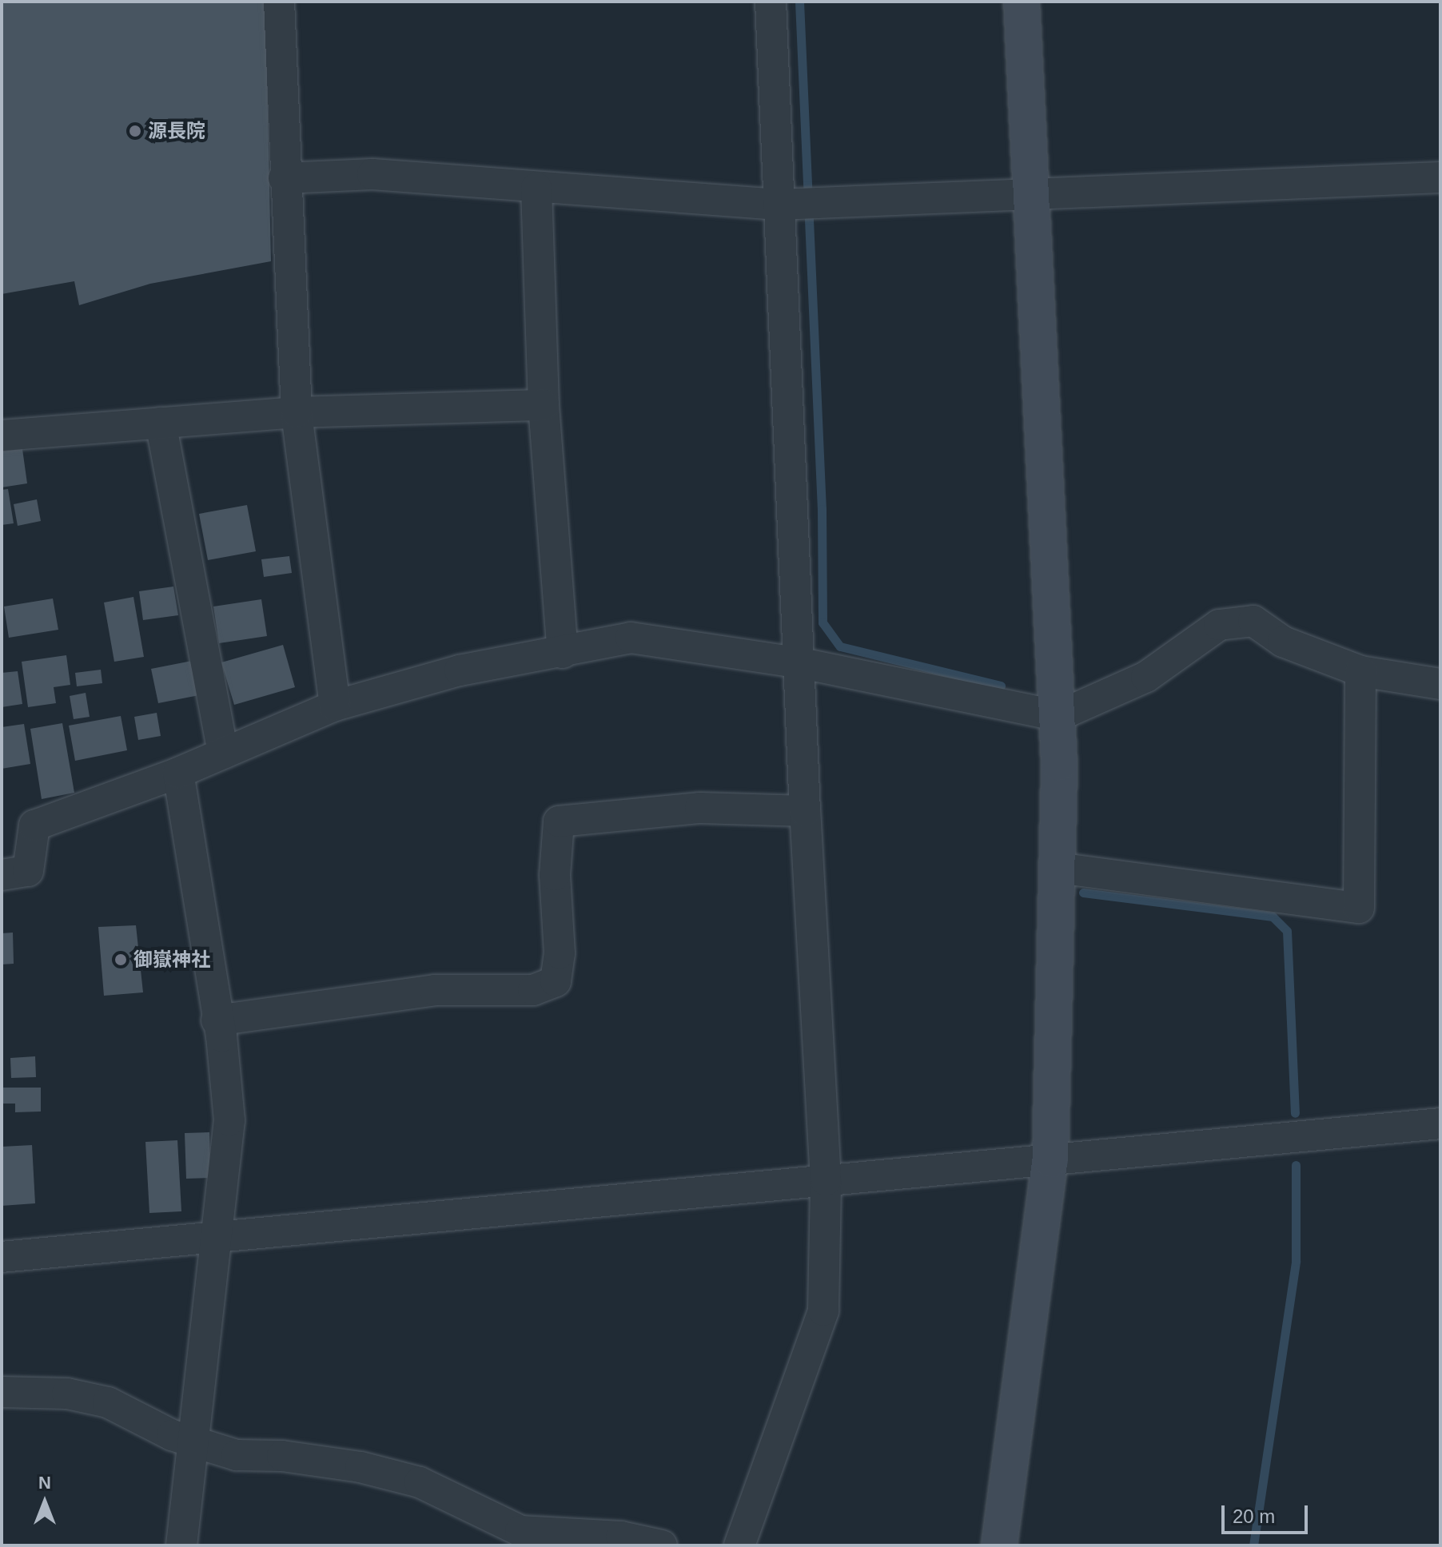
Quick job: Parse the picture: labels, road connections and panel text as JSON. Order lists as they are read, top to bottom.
{
  "places": ["源長院", "御嶽神社"],
  "scale_bar": "20 m",
  "north": "top"
}
